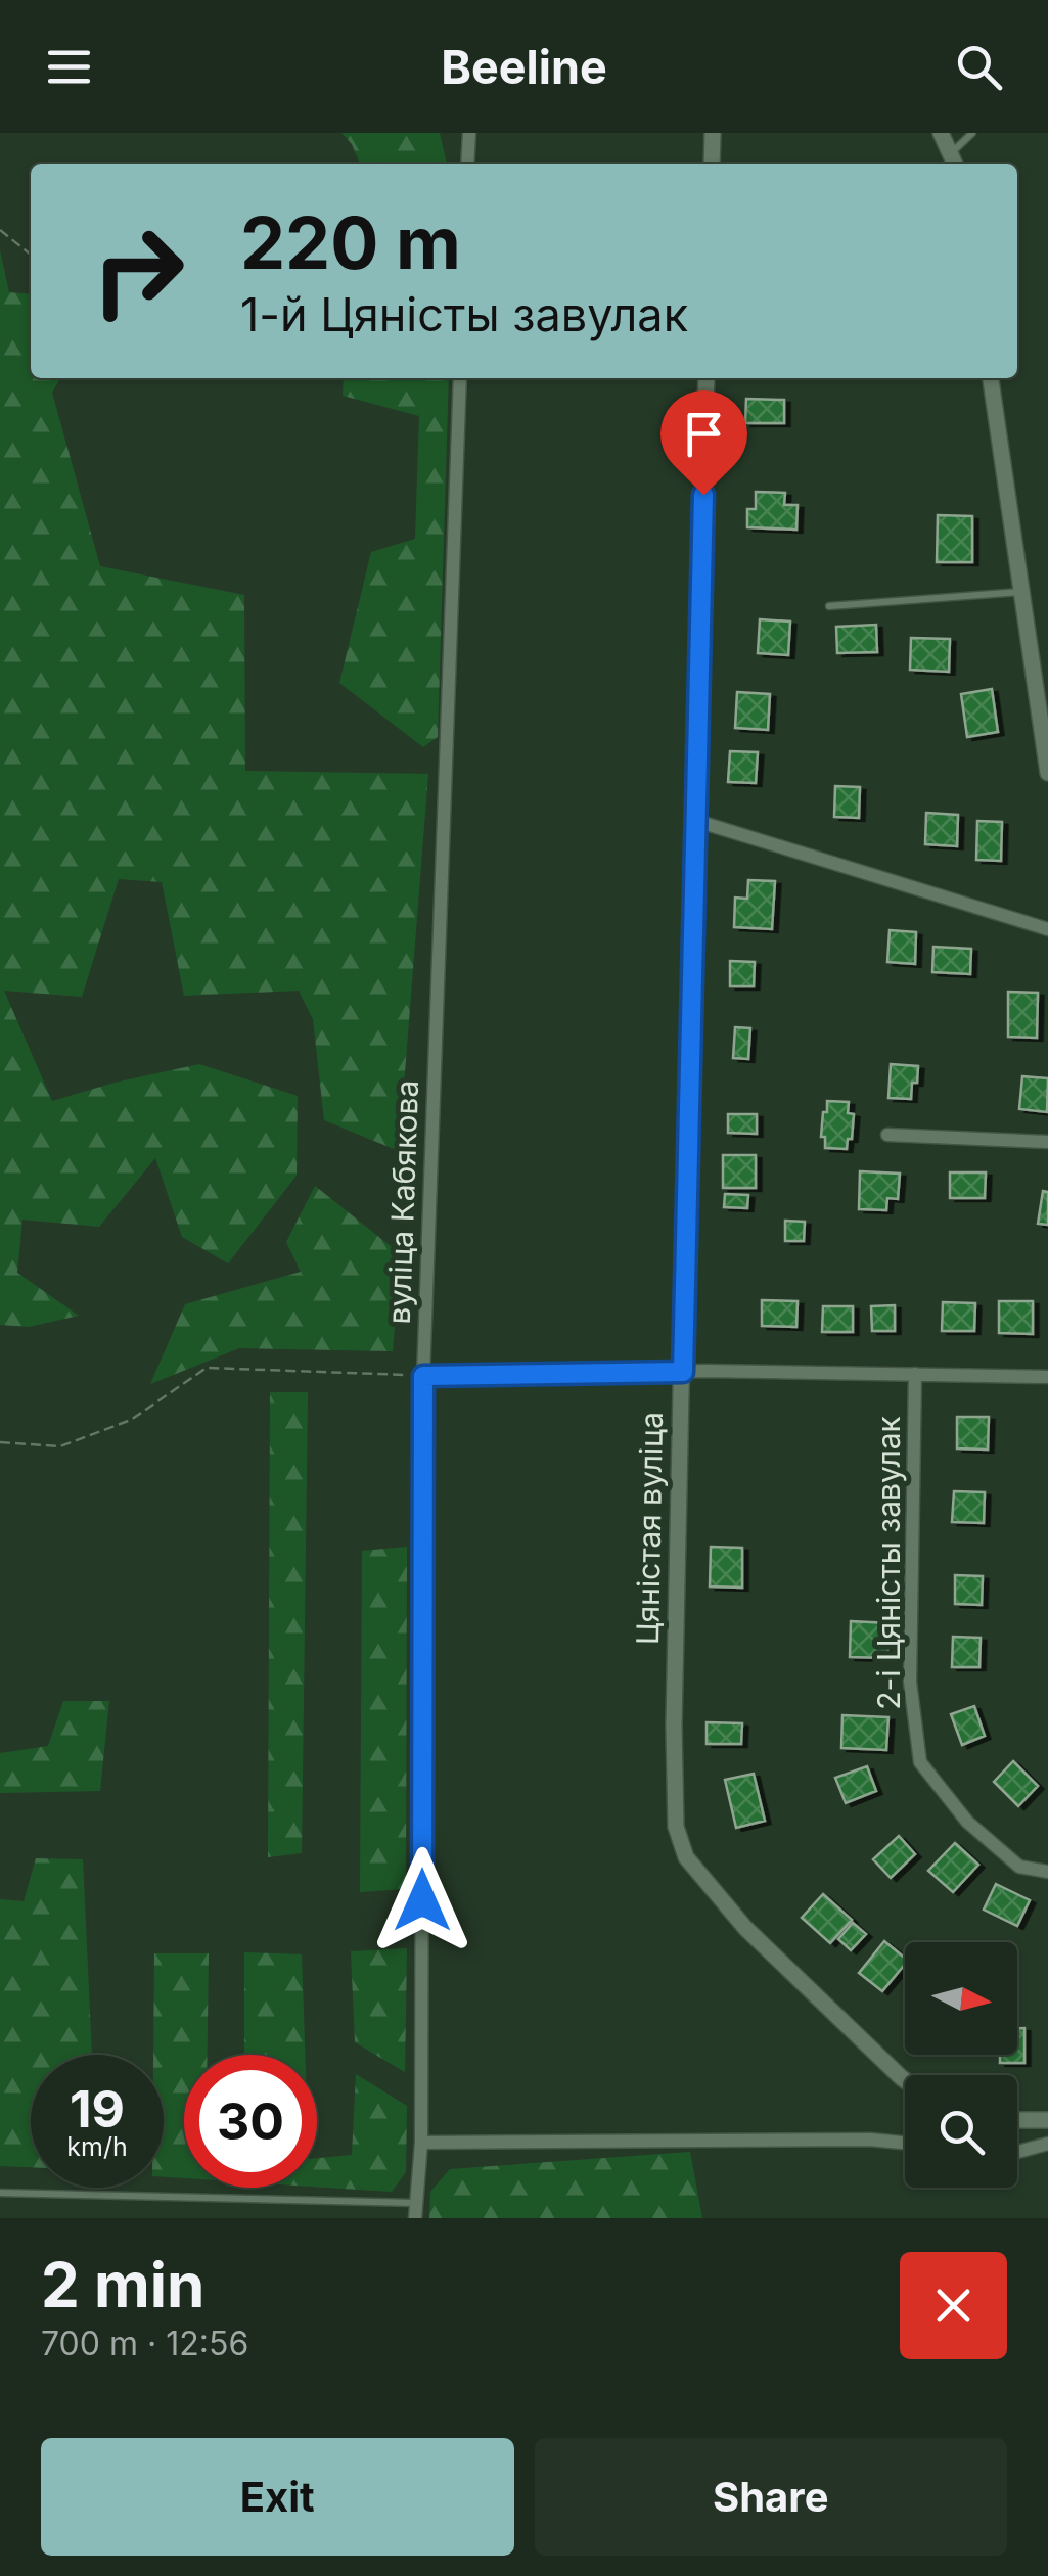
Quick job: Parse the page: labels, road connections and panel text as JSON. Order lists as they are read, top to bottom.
{
  "streets": {
    "street": ["вуліца Кабякова", "Цяністая вуліца", "2-і Цяністы завулак"]
  },
  "north": "right",
  "page": {
    "header": "Beeline",
    "turn": ["220 m", "1-й Цяністы завулак"],
    "speed": "19 km/h",
    "limit": "30",
    "heading": ["2 min", "700 m · 12:56"],
    "buttons": ["Exit", "Share"]
  }
}
